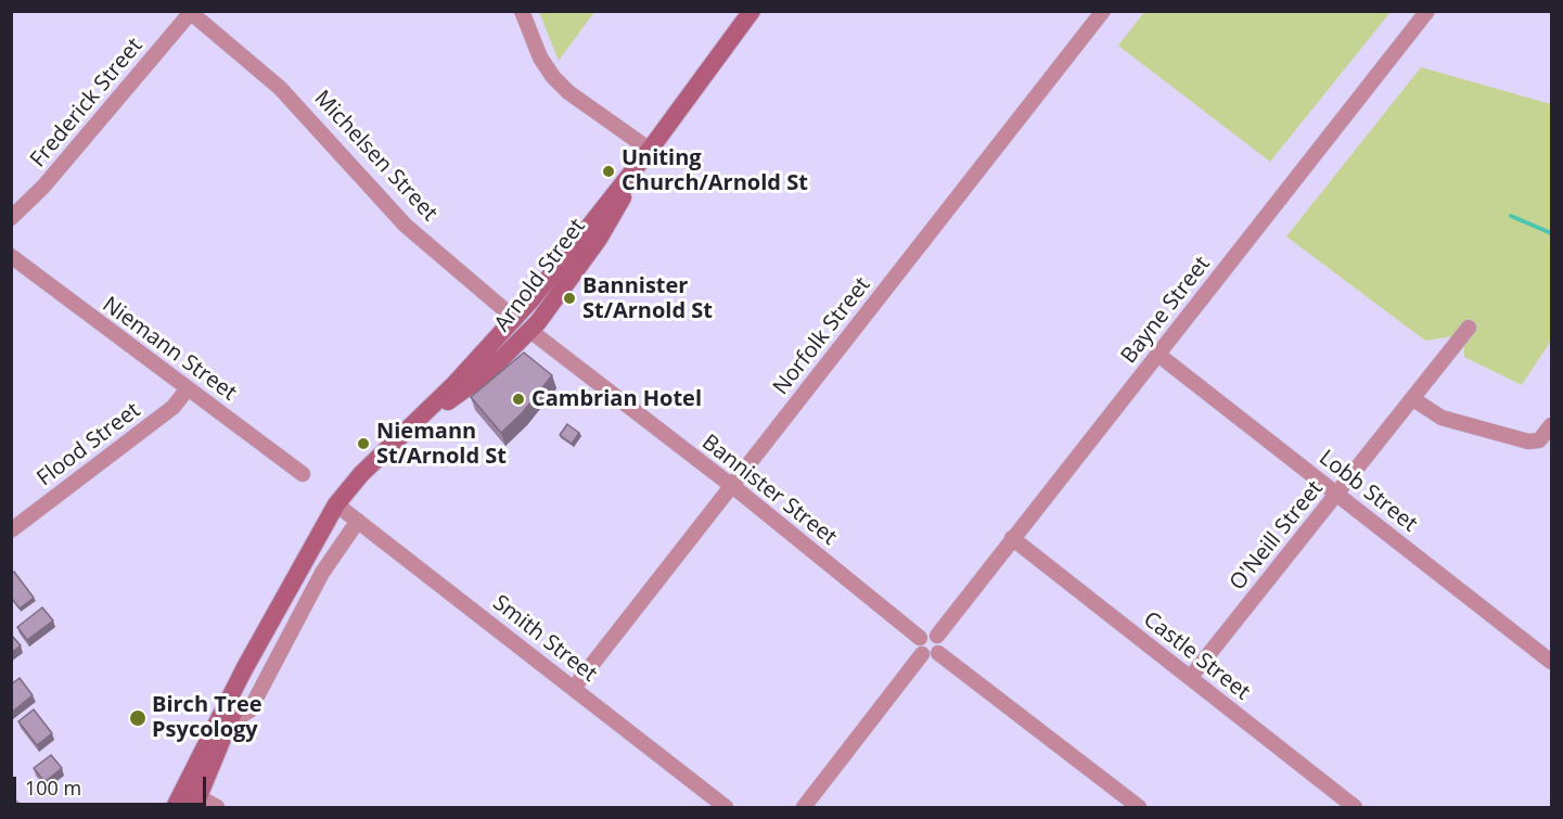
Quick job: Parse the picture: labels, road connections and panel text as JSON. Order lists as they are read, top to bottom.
{
  "streets": {
    "main road": ["Michelsen Street", "Arnold Street"],
    "street": [
      "Frederick Street",
      "Bayne Street",
      "Norfolk Street",
      "Niemann Street",
      "Flood Street",
      "Bannister Street",
      "Lobb Street",
      "O'Neill Street",
      "Smith Street",
      "Castle Street"
    ]
  },
  "crossings": [
    ["Frederick Street", "Michelsen Street"],
    ["Michelsen Street", "Arnold Street"],
    ["Michelsen Street", "Bannister Street"],
    ["Arnold Street", "Bannister Street"],
    ["Arnold Street", "Smith Street"],
    ["Bayne Street", "Bannister Street"],
    ["Bayne Street", "Lobb Street"],
    ["Bayne Street", "Castle Street"],
    ["Norfolk Street", "Bannister Street"],
    ["Norfolk Street", "Smith Street"],
    ["Niemann Street", "Flood Street"],
    ["Lobb Street", "O'Neill Street"],
    ["O'Neill Street", "Castle Street"]
  ],
  "places": [
    "Uniting Church/Arnold St",
    "Bannister St/Arnold St",
    "Cambrian Hotel",
    "Niemann St/Arnold St",
    "Birch Tree Psycology"
  ],
  "scale_bar": "100 m"
}
